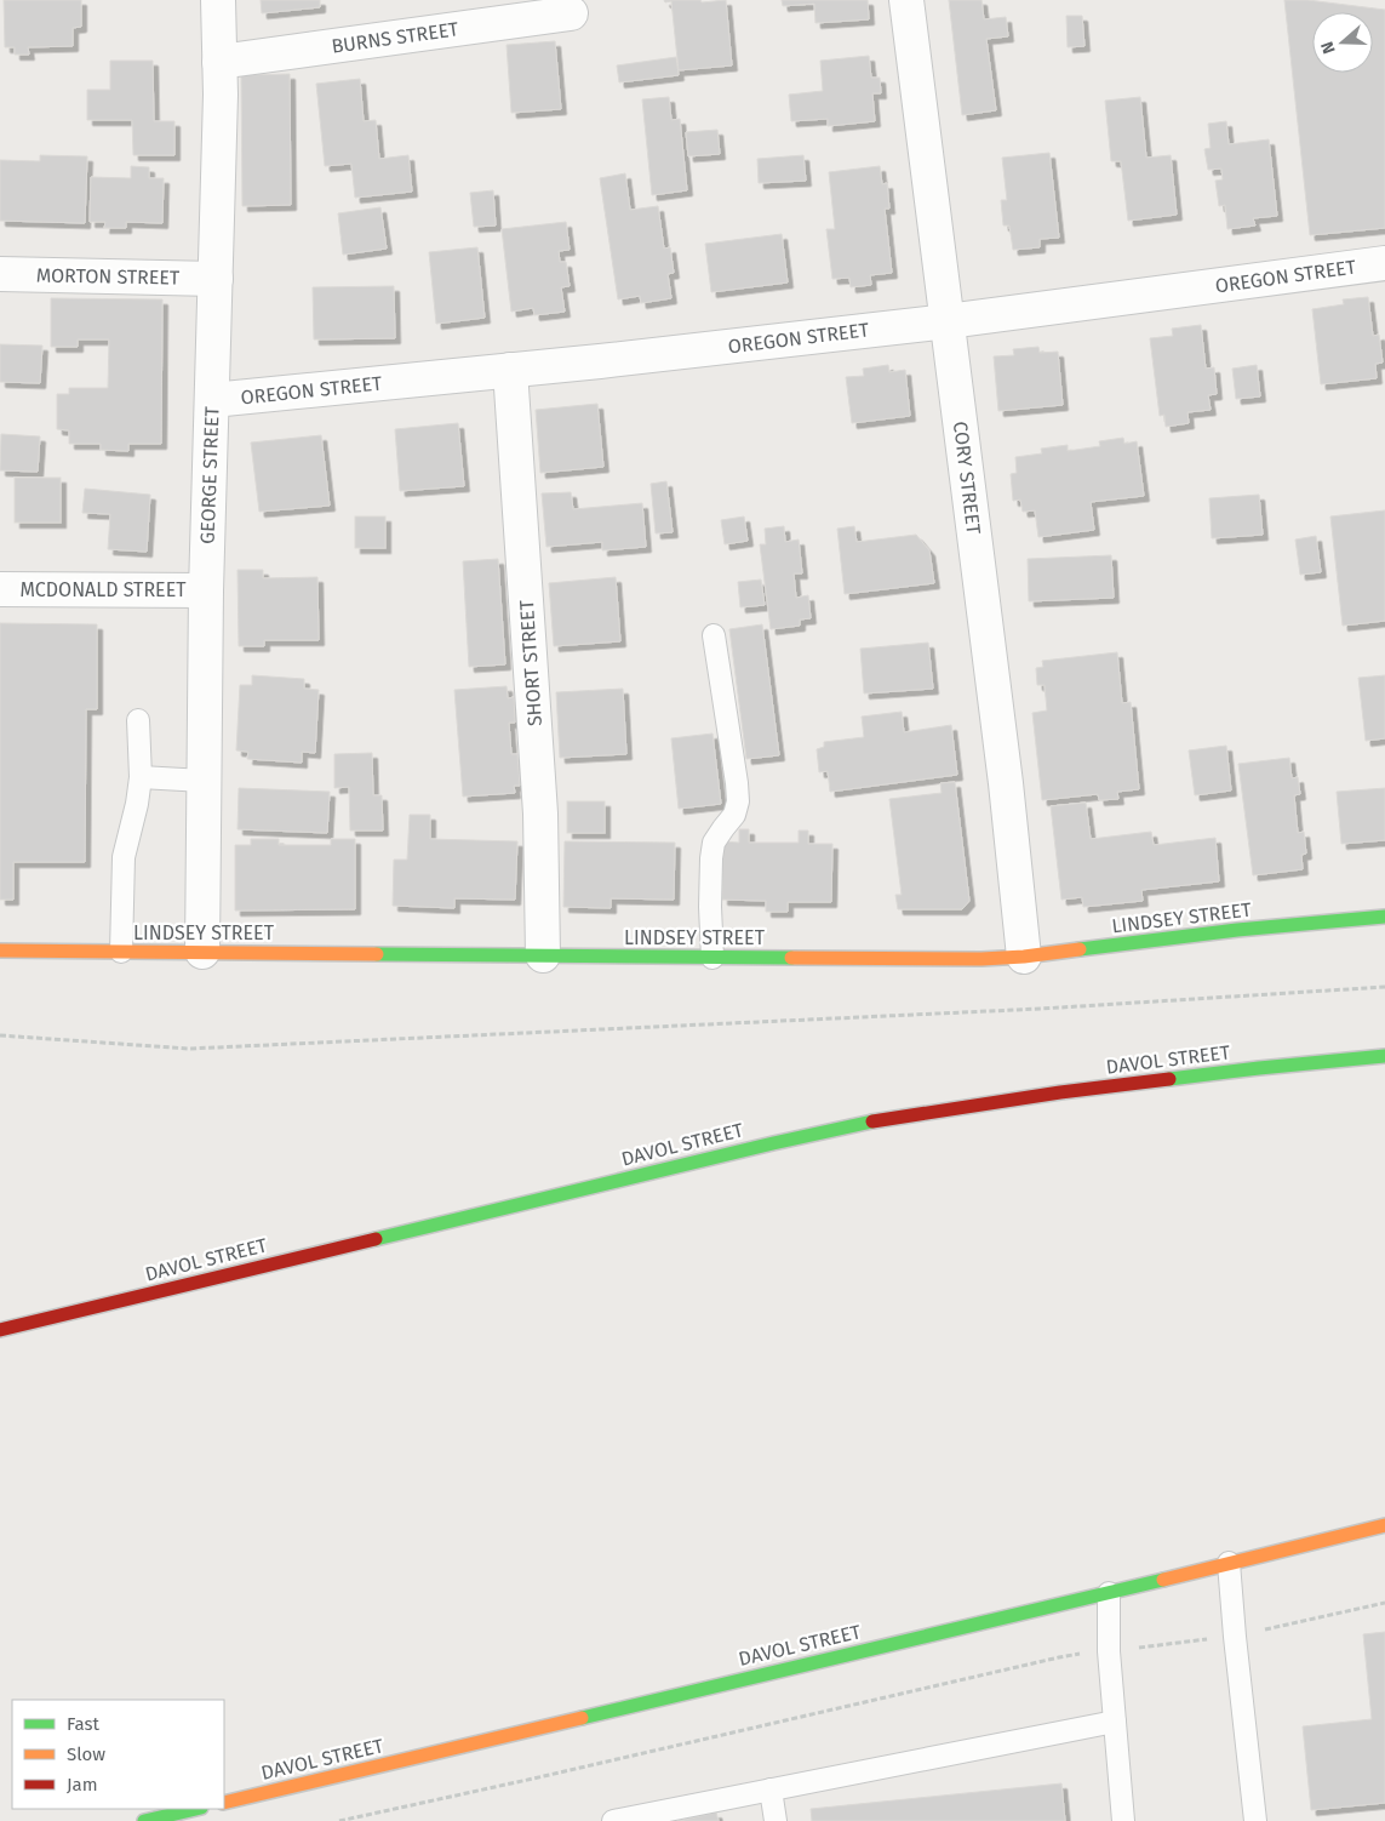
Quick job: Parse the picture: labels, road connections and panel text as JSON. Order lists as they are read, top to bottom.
{
  "streets": {
    "main road": ["LINDSEY STREET", "DAVOL STREET"],
    "street": [
      "BURNS STREET",
      "MORTON STREET",
      "OREGON STREET",
      "GEORGE STREET",
      "CORY STREET",
      "MCDONALD STREET",
      "SHORT STREET"
    ]
  },
  "crossings": [
    ["BURNS STREET", "GEORGE STREET"],
    ["MORTON STREET", "GEORGE STREET"],
    ["OREGON STREET", "GEORGE STREET"],
    ["OREGON STREET", "CORY STREET"],
    ["OREGON STREET", "SHORT STREET"],
    ["GEORGE STREET", "MCDONALD STREET"],
    ["GEORGE STREET", "LINDSEY STREET"],
    ["CORY STREET", "LINDSEY STREET"],
    ["SHORT STREET", "LINDSEY STREET"]
  ],
  "legend": ["Fast", "Slow", "Jam"],
  "north": "left"
}
